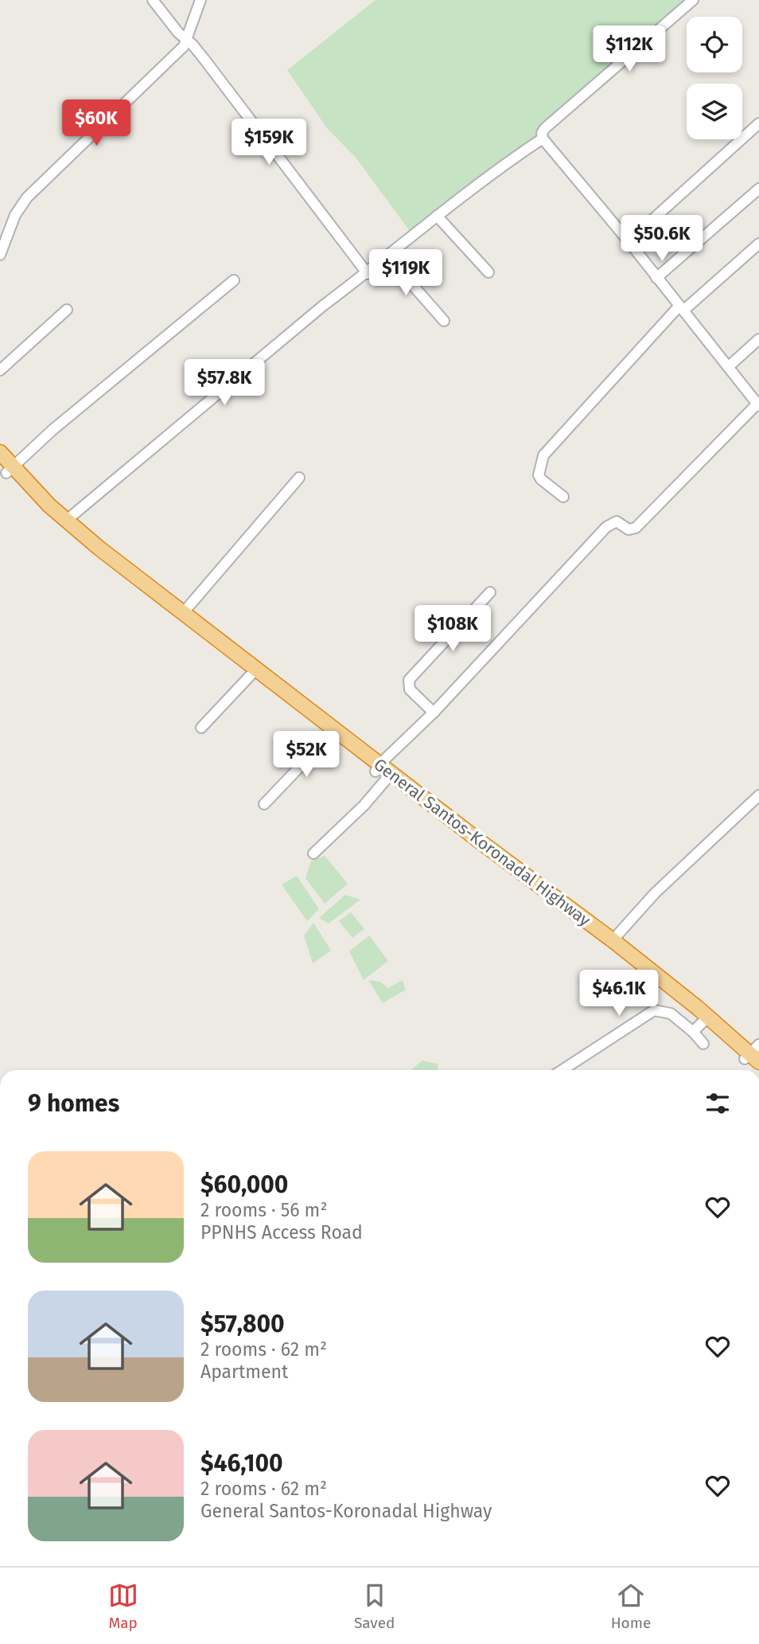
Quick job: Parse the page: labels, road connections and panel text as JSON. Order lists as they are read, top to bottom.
{
  "streets": {
    "highway": ["General Santos-Koronadal Highway"]
  },
  "page": {
    "price": [
      "$112K",
      "$60K",
      "$159K",
      "$50.6K",
      "$119K",
      "$57.8K",
      "$108K",
      "$52K",
      "$46.1K"
    ],
    "heading": "9 homes",
    "list": [
      {
        "name": "$60,000",
        "note": "2 rooms · 56 m² · PPNHS Access Road"
      },
      {
        "name": "$57,800",
        "note": "2 rooms · 62 m² · Apartment"
      },
      {
        "name": "$46,100",
        "note": "2 rooms · 62 m² · General Santos-Koronadal Highway"
      }
    ],
    "tabs": ["Map", "Saved", "Home"]
  }
}
